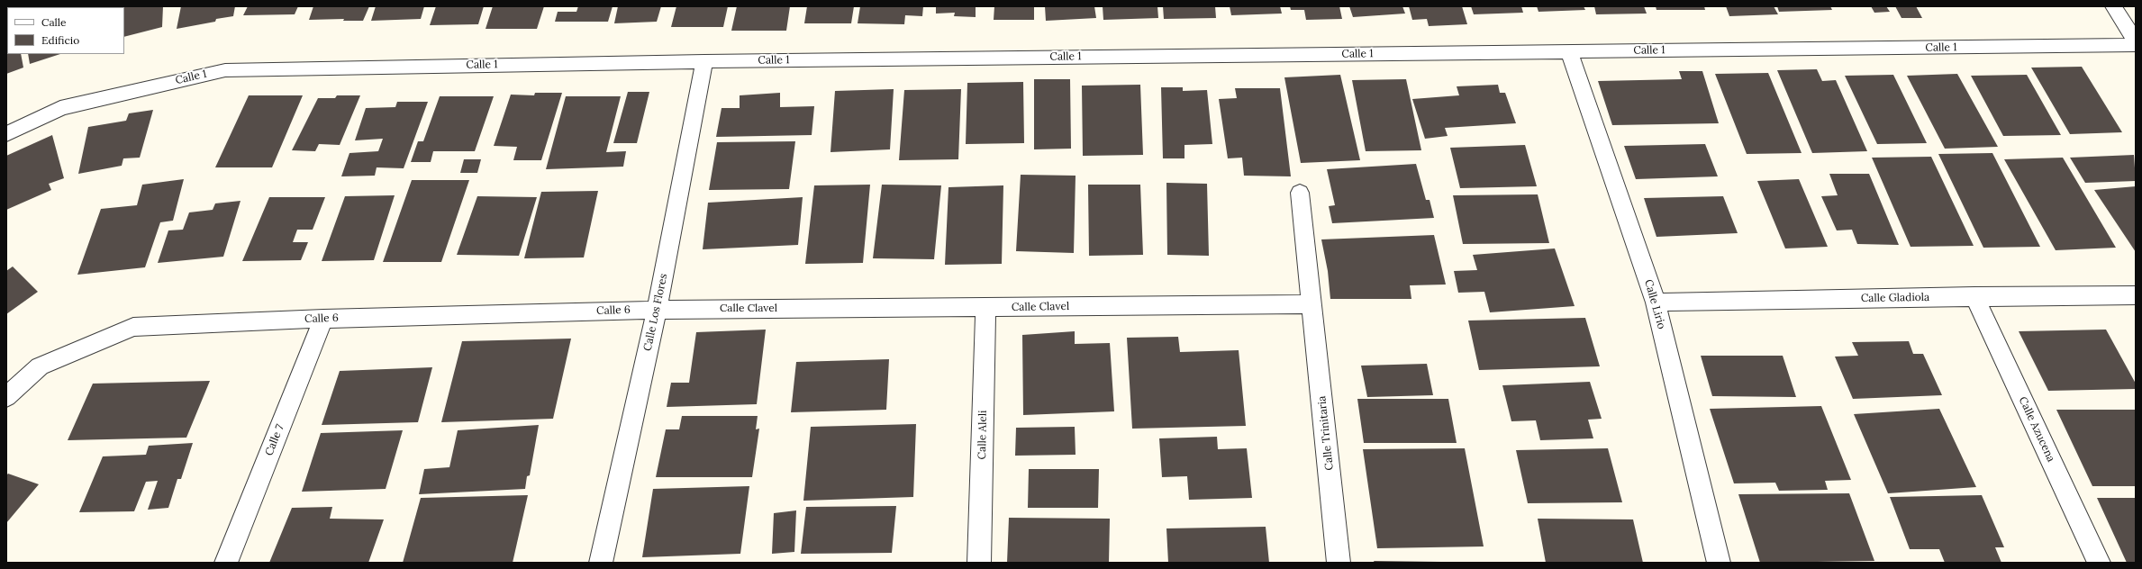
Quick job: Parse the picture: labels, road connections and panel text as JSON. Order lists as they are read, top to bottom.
{
  "streets": {
    "street": [
      "Calle 1",
      "Calle Gladiola",
      "Calle Lirio",
      "Calle Clavel",
      "Calle 6",
      "Calle Los Flores",
      "Calle Azucena",
      "Calle Trinitaria",
      "Calle Aleli",
      "Calle 7"
    ]
  },
  "crossings": [
    ["Calle 1", "Calle Lirio"],
    ["Calle 1", "Calle Los Flores"],
    ["Calle Gladiola", "Calle Lirio"],
    ["Calle Gladiola", "Calle Azucena"],
    ["Calle Clavel", "Calle 6"],
    ["Calle Clavel", "Calle Los Flores"],
    ["Calle Clavel", "Calle Trinitaria"],
    ["Calle Clavel", "Calle Aleli"],
    ["Calle 6", "Calle Los Flores"],
    ["Calle 6", "Calle 7"]
  ],
  "legend": ["Calle", "Edificio"]
}
